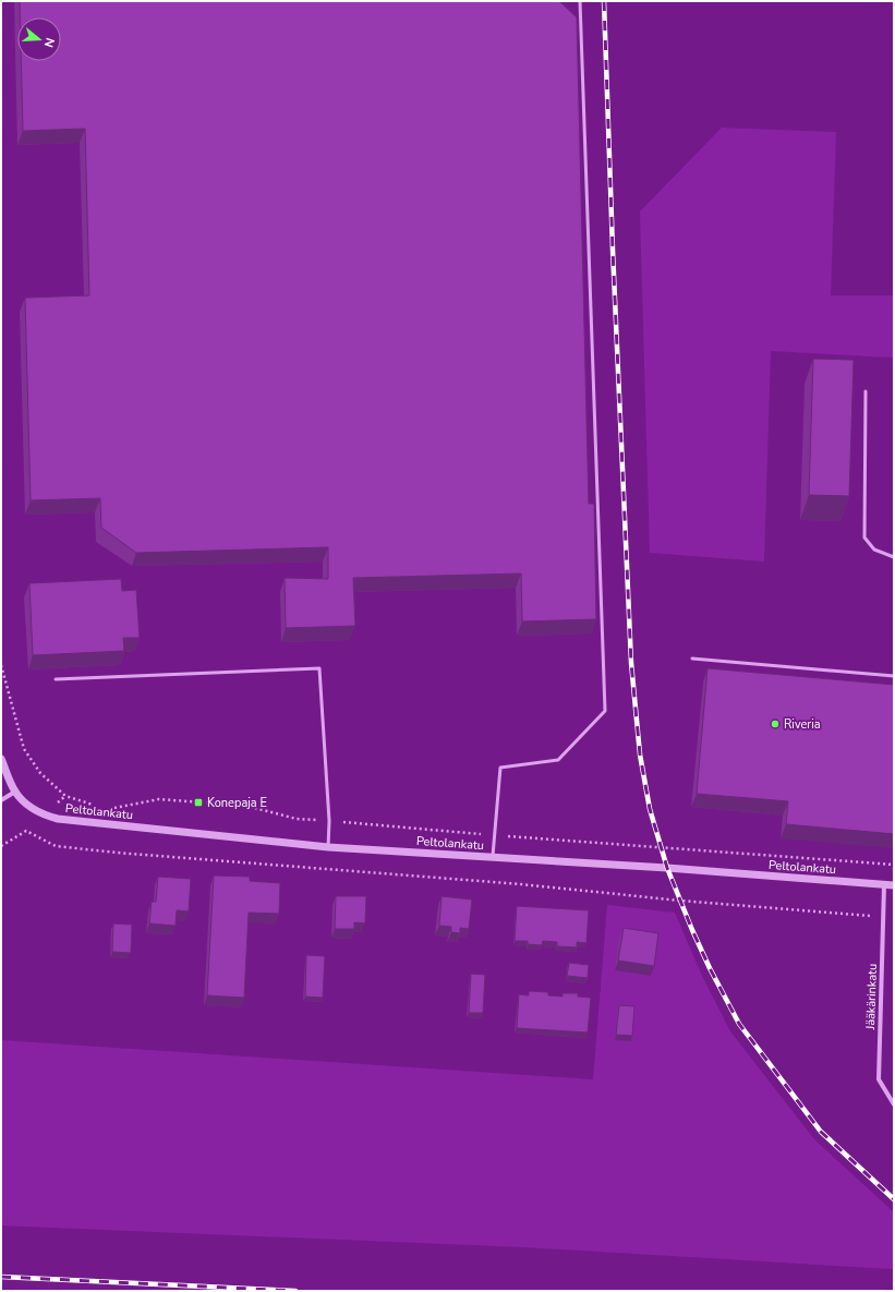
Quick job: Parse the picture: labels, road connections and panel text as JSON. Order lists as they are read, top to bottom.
{
  "streets": {
    "street": ["Peltolankatu", "Jääkärinkatu"]
  },
  "crossings": [
    ["Peltolankatu", "Jääkärinkatu"]
  ],
  "places": {
    "other": ["Riveria"],
    "transit": ["Konepaja E"]
  },
  "north": "right"
}
